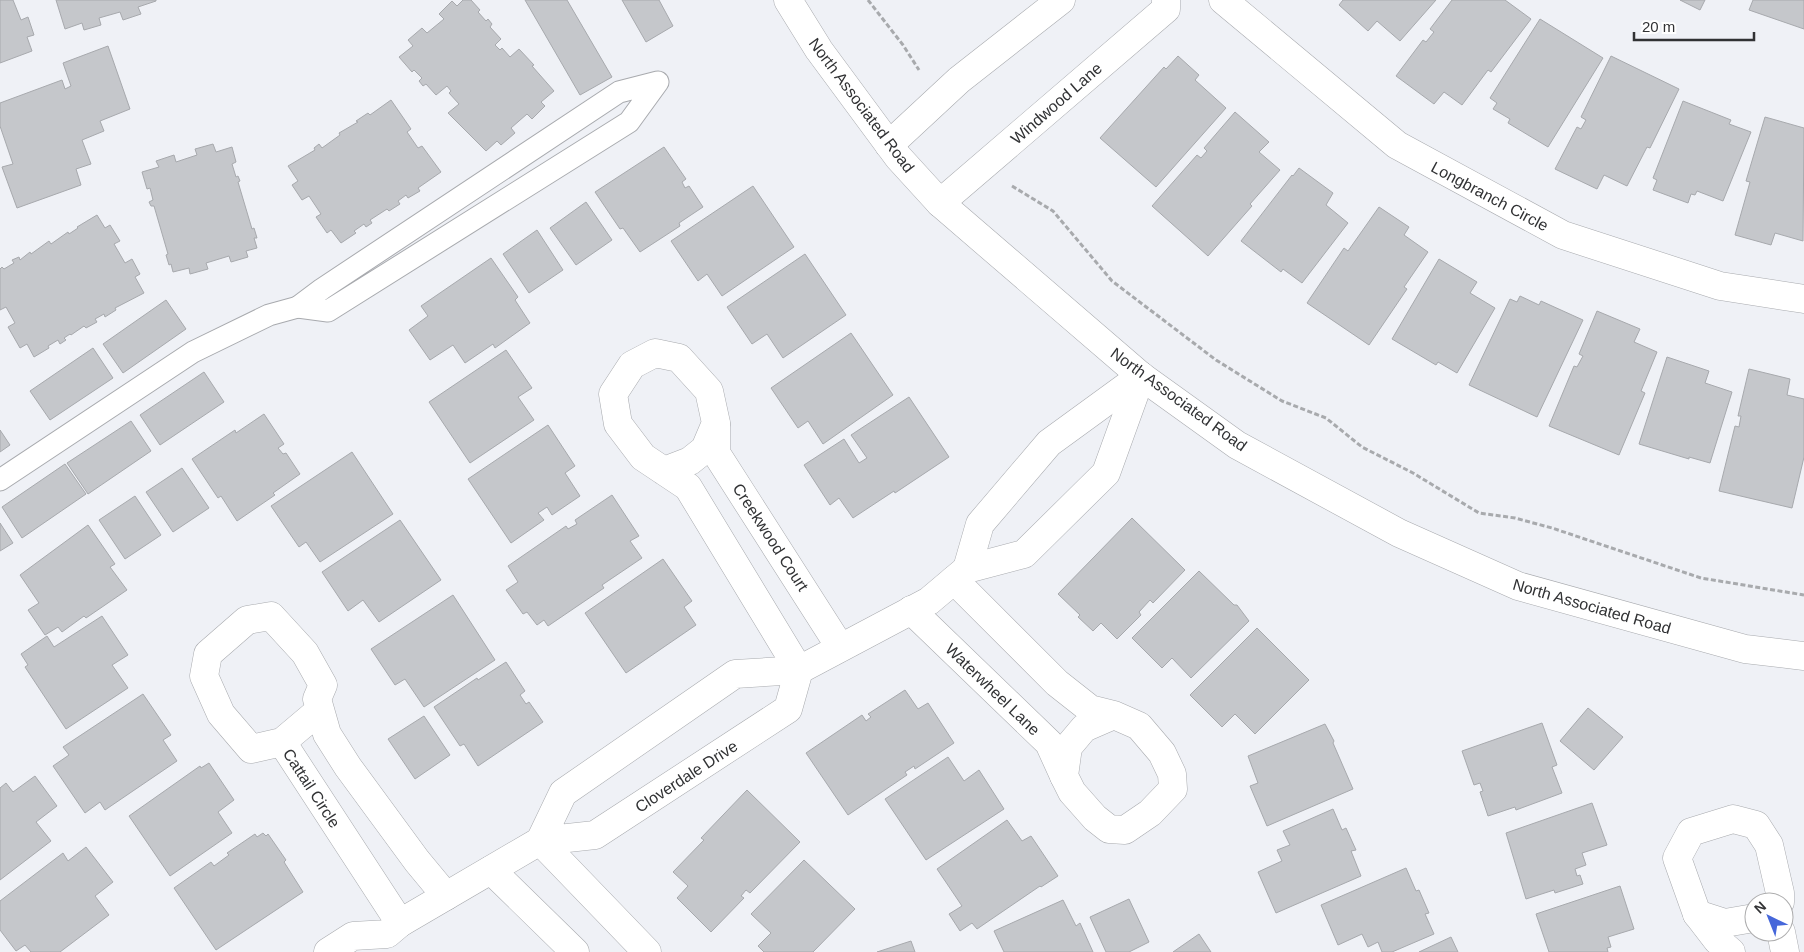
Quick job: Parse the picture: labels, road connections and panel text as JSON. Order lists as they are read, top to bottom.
{
  "streets": {
    "street": [
      "Windwood Lane",
      "North Associated Road",
      "Longbranch Circle",
      "Creekwood Court",
      "Waterwheel Lane",
      "Cloverdale Drive",
      "Cattail Circle"
    ]
  },
  "crossings": [
    ["Windwood Lane", "North Associated Road"],
    ["Creekwood Court", "Cloverdale Drive"],
    ["Cloverdale Drive", "Cattail Circle"]
  ],
  "scale_bar": "20 m",
  "north": "top left"
}
